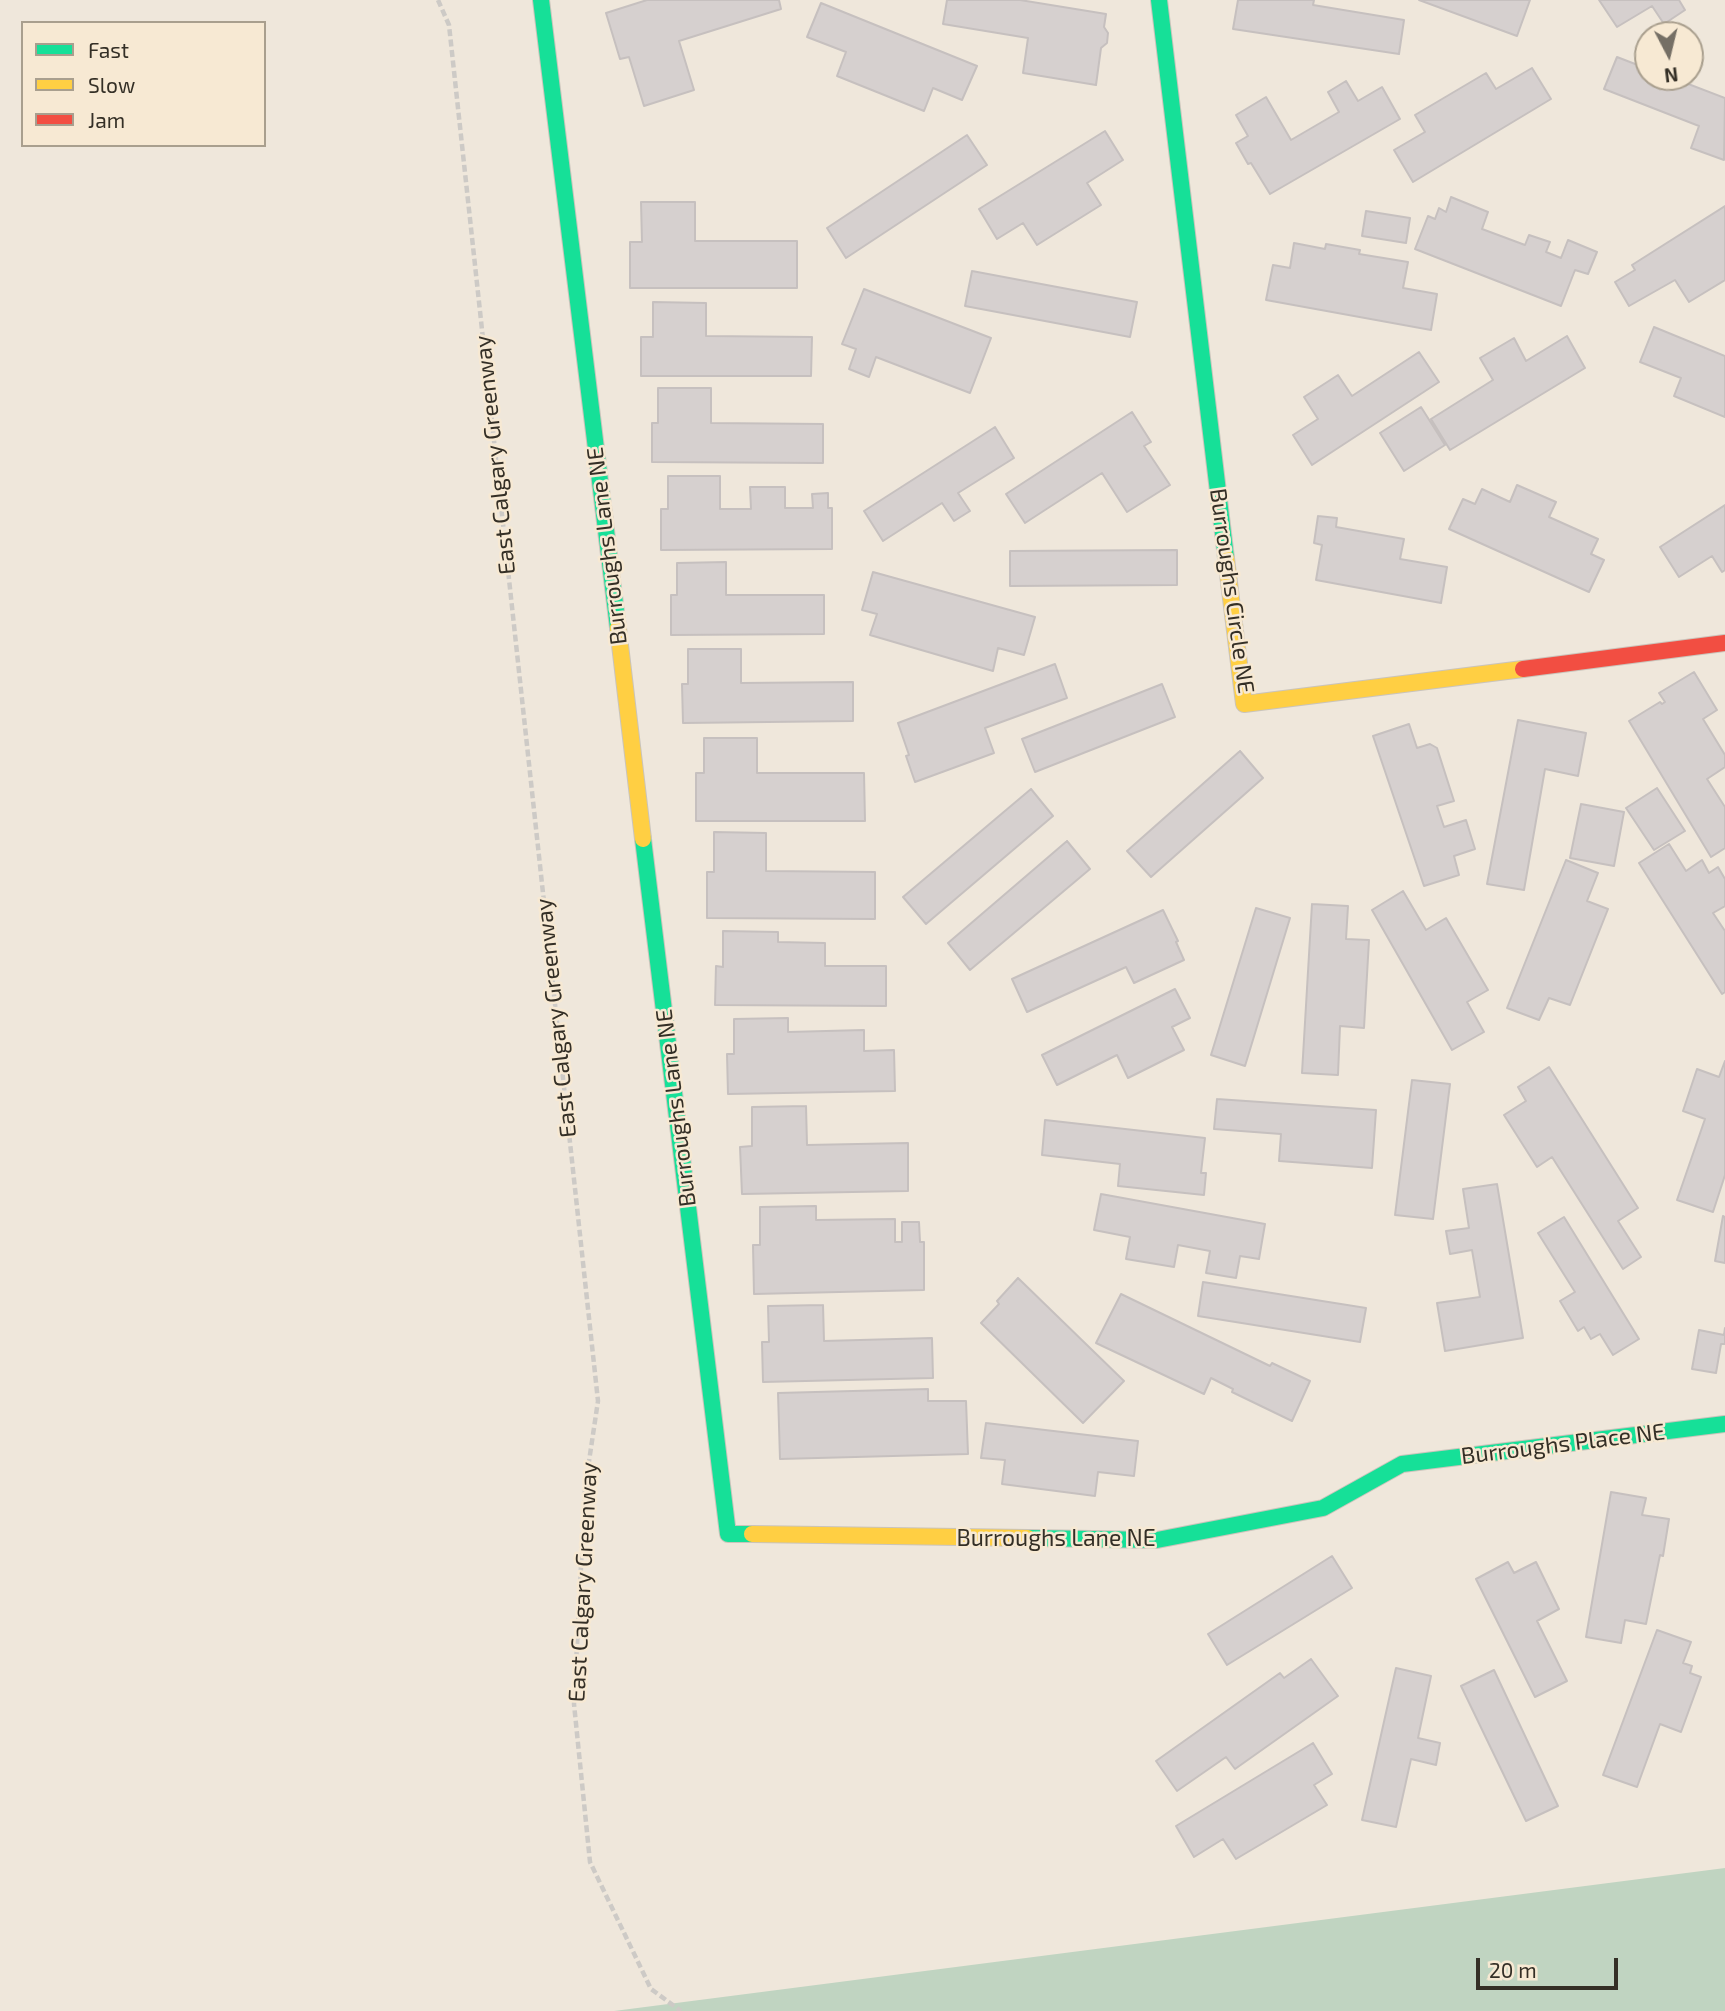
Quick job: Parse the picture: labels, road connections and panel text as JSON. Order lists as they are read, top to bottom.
{
  "streets": {
    "street": ["Burroughs Lane NE", "Burroughs Circle NE", "Burroughs Place NE"],
    "path": ["East Calgary Greenway"]
  },
  "crossings": [
    ["Burroughs Lane NE", "Burroughs Place NE"]
  ],
  "legend": ["Fast", "Slow", "Jam"],
  "scale_bar": "20 m",
  "north": "bottom"
}
